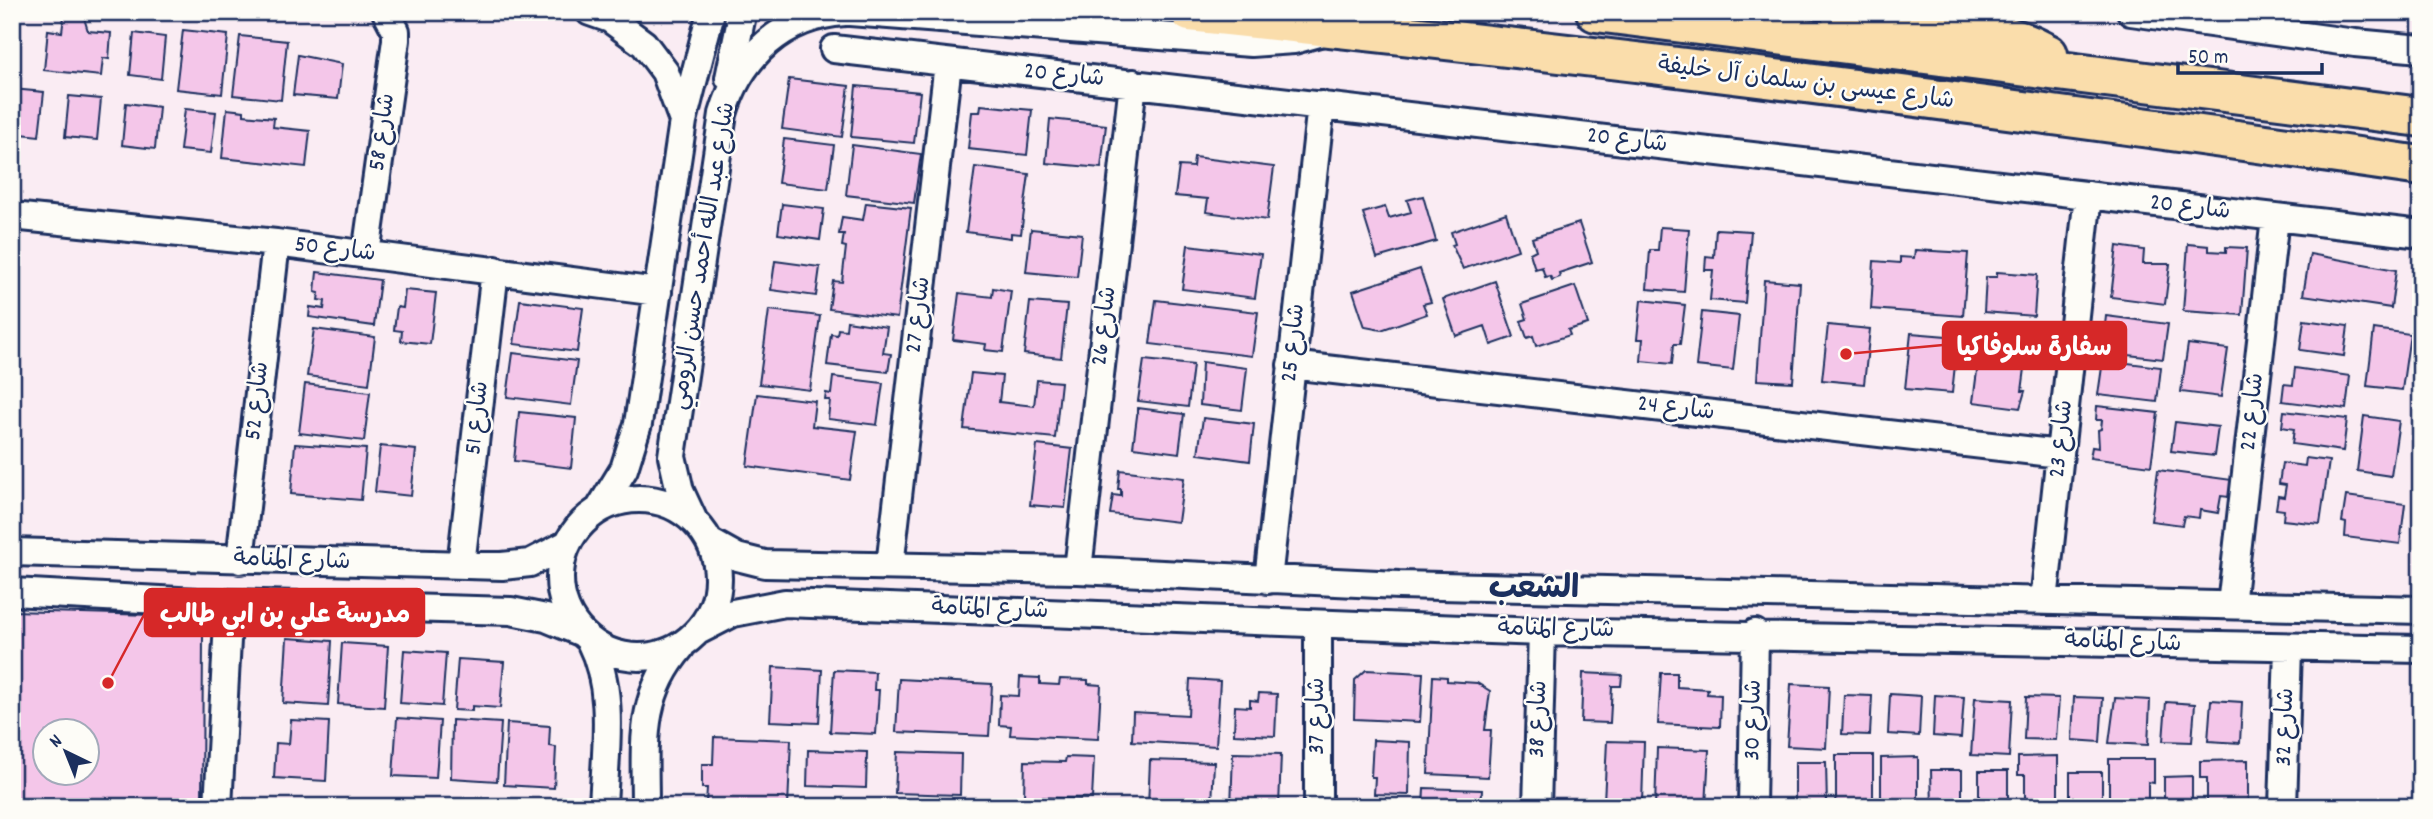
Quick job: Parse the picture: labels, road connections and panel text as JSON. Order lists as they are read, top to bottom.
{
  "streets": {
    "highway": ["شارع عيسى بن سلمان آل خليفة"],
    "street": [
      "شارع 20",
      "شارع 58",
      "شارع 50",
      "شارع عبد الله أحمد حسن الرومي",
      "شارع 27",
      "شارع 26",
      "شارع 25",
      "شارع 52",
      "شارع 24",
      "شارع 22",
      "شارع 51",
      "شارع 23",
      "شارع المنامة",
      "شارع 37",
      "شارع 38",
      "شارع 30",
      "شارع 32"
    ]
  },
  "crossings": [
    ["شارع 20", "شارع 27"],
    ["شارع 20", "شارع 26"],
    ["شارع 20", "شارع 25"],
    ["شارع 20", "شارع 22"],
    ["شارع 20", "شارع 23"],
    ["شارع 58", "شارع 50"],
    ["شارع 50", "شارع عبد الله أحمد حسن الرومي"],
    ["شارع 50", "شارع 52"],
    ["شارع 50", "شارع 51"],
    ["شارع عبد الله أحمد حسن الرومي", "شارع المنامة"],
    ["شارع 27", "شارع المنامة"],
    ["شارع 26", "شارع المنامة"],
    ["شارع 25", "شارع 24"],
    ["شارع 25", "شارع المنامة"],
    ["شارع 52", "شارع المنامة"],
    ["شارع 24", "شارع 23"],
    ["شارع 22", "شارع المنامة"],
    ["شارع 51", "شارع المنامة"],
    ["شارع 23", "شارع المنامة"],
    ["شارع المنامة", "شارع 37"],
    ["شارع المنامة", "شارع 38"],
    ["شارع المنامة", "شارع 30"],
    ["شارع المنامة", "شارع 32"]
  ],
  "districts": ["الشعب"],
  "places": ["سفارة سلوفاكيا", "مدرسة علي بن ابي طالب"],
  "scale_bar": "50 m",
  "north": "top left"
}
